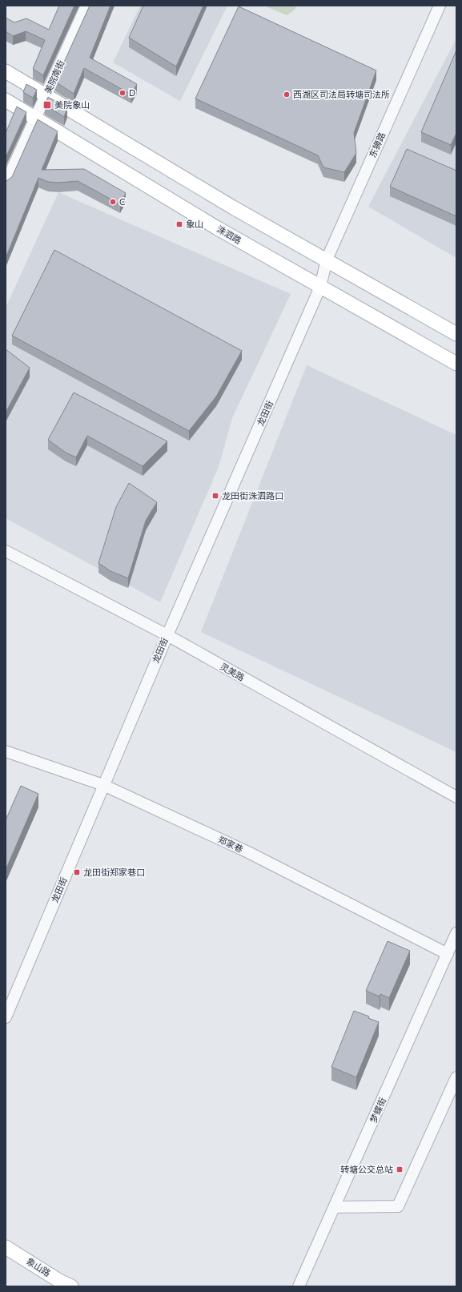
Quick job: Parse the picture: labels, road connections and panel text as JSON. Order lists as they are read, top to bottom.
{
  "streets": {
    "main road": ["洙泗路", "象山路"],
    "street": [
      "美院南街",
      "东狮路",
      "龙田街",
      "灵美路",
      "郑家巷",
      "梦蝶街"
    ]
  },
  "crossings": [
    ["美院南街", "洙泗路"],
    ["东狮路", "洙泗路"],
    ["东狮路", "龙田街"],
    ["洙泗路", "龙田街"],
    ["龙田街", "灵美路"],
    ["龙田街", "郑家巷"],
    ["郑家巷", "梦蝶街"]
  ],
  "places": {
    "other": ["D", "西湖区司法局转塘司法所", "C"],
    "transit": [
      "美院象山",
      "象山",
      "龙田街洙泗路口",
      "龙田街郑家巷口",
      "转塘公交总站"
    ]
  }
}
